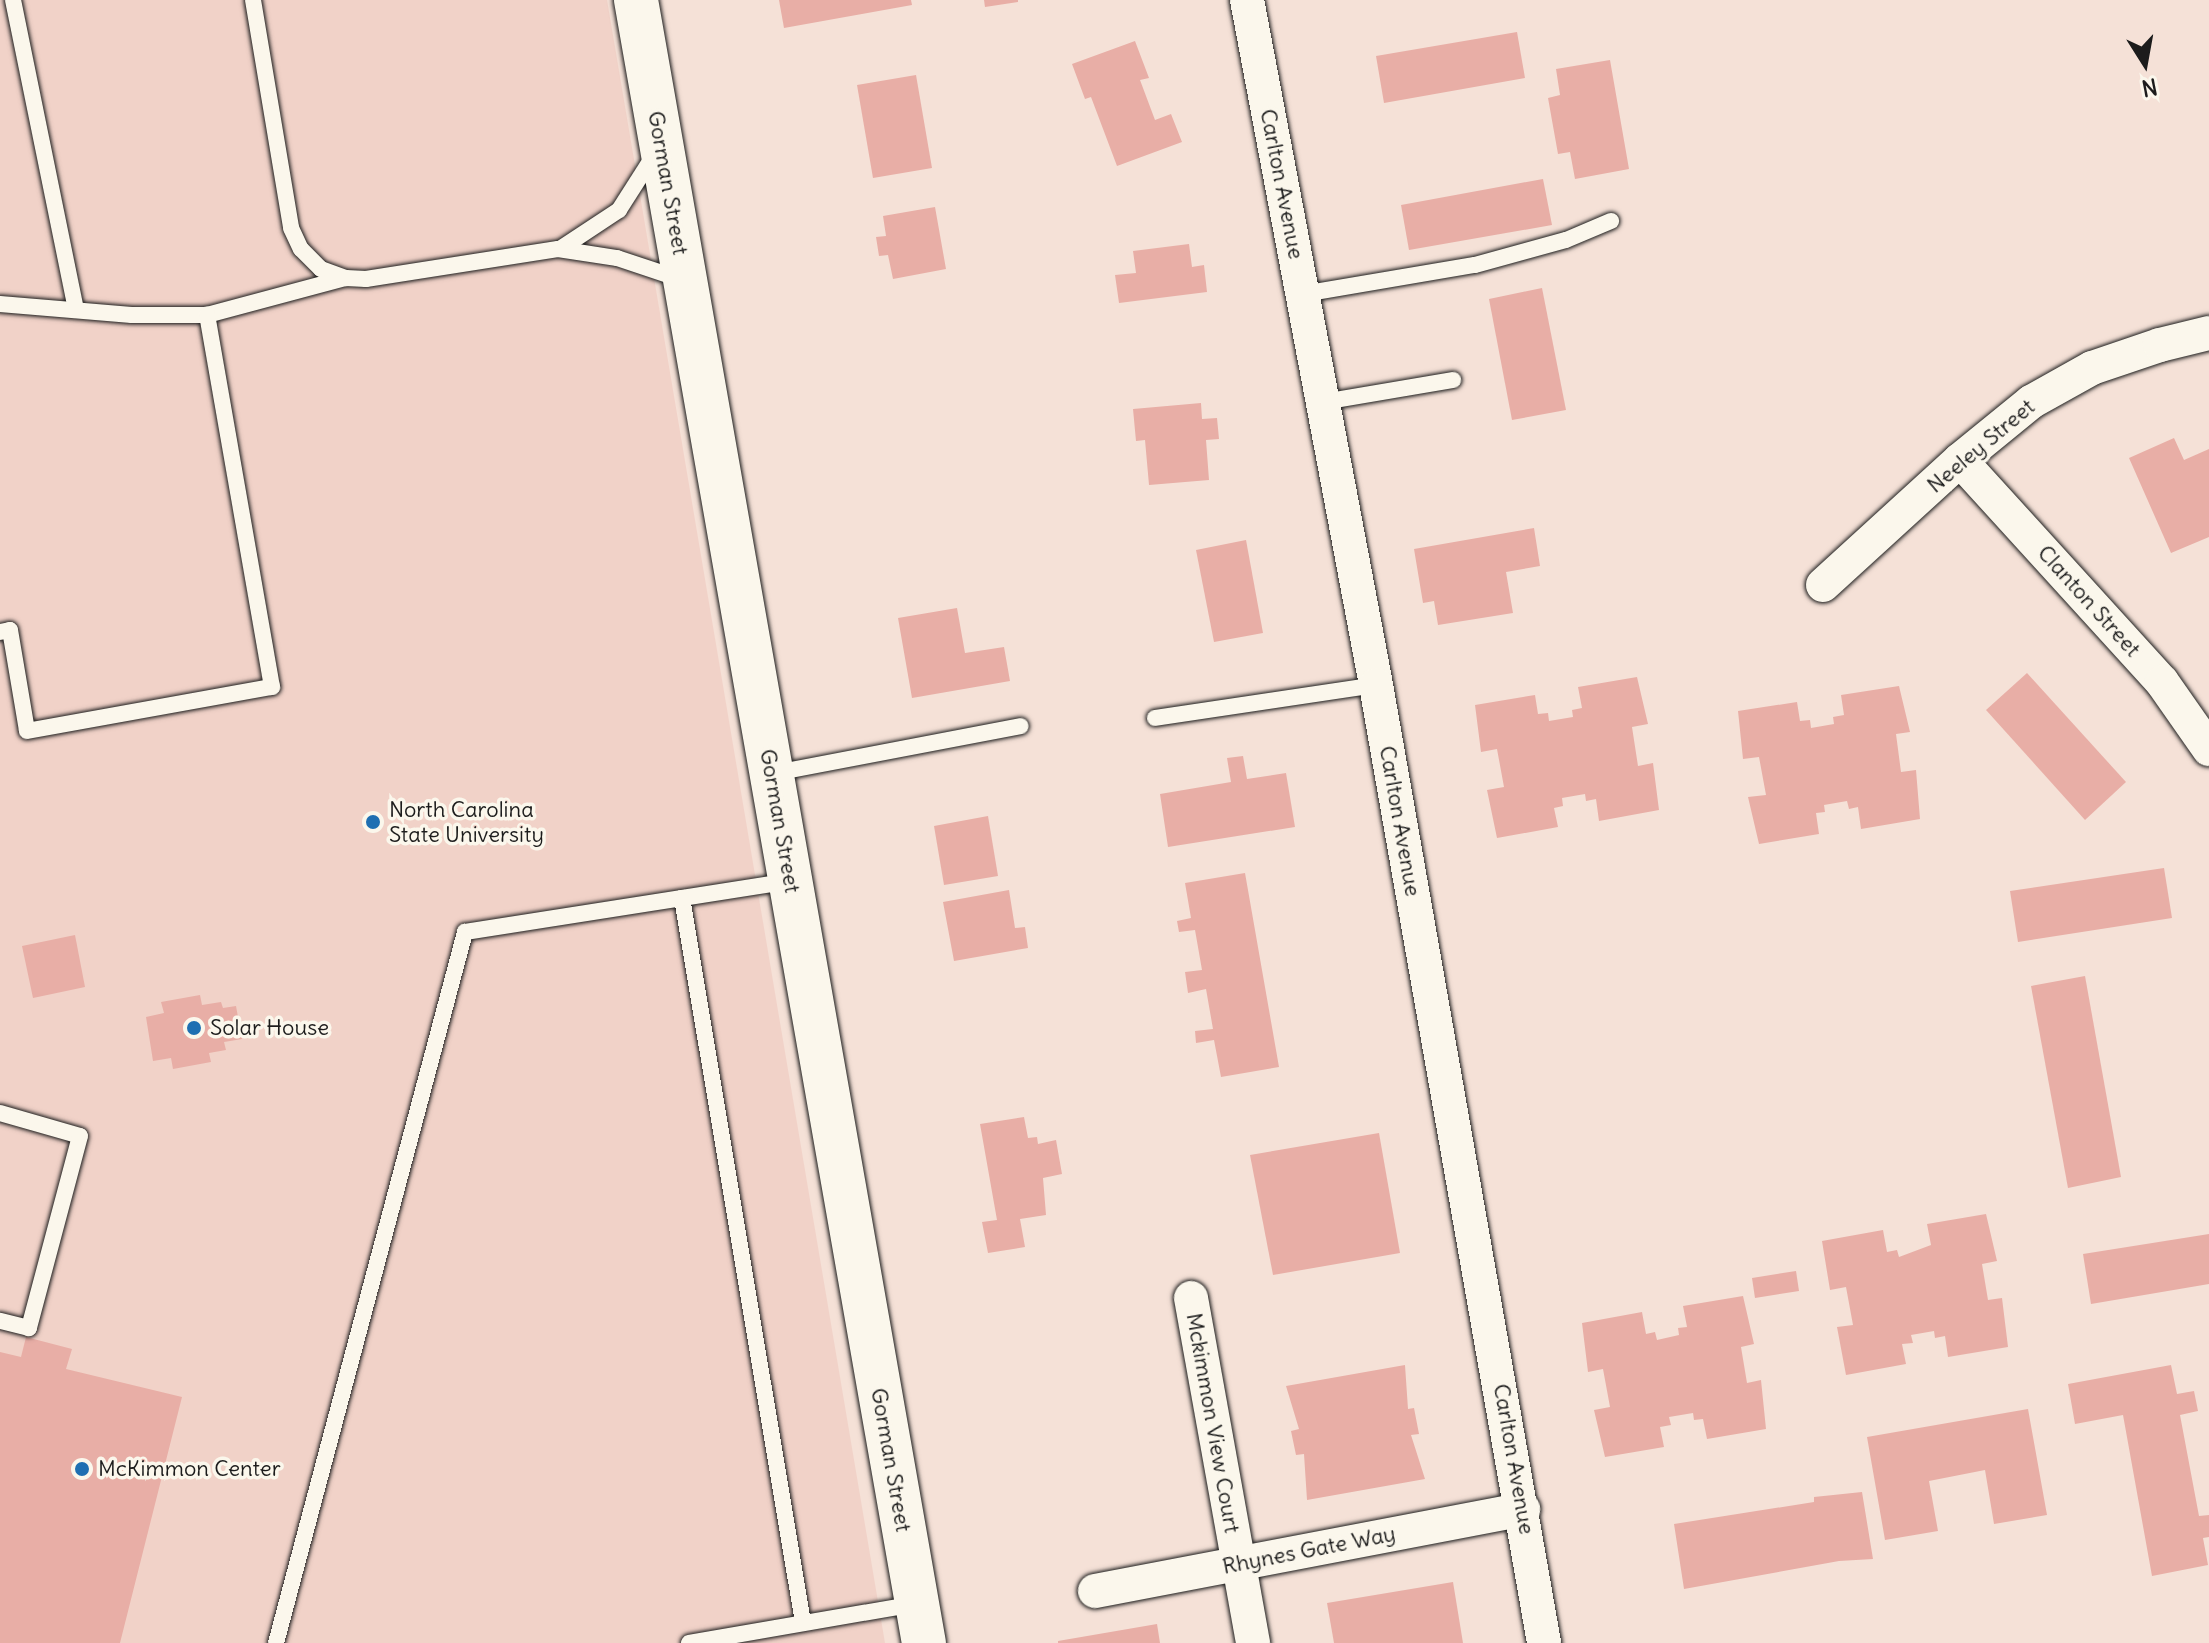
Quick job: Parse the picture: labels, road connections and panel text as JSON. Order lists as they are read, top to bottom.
{
  "streets": {
    "main road": ["Gorman Street"],
    "street": [
      "Carlton Avenue",
      "Neeley Street",
      "Clanton Street",
      "Mckimmon View Court",
      "Rhynes Gate Way"
    ]
  },
  "crossings": [
    ["Carlton Avenue", "Rhynes Gate Way"],
    ["Neeley Street", "Clanton Street"],
    ["Mckimmon View Court", "Rhynes Gate Way"]
  ],
  "places": ["North Carolina State University", "Solar House", "McKimmon Center"],
  "north": "bottom"
}
